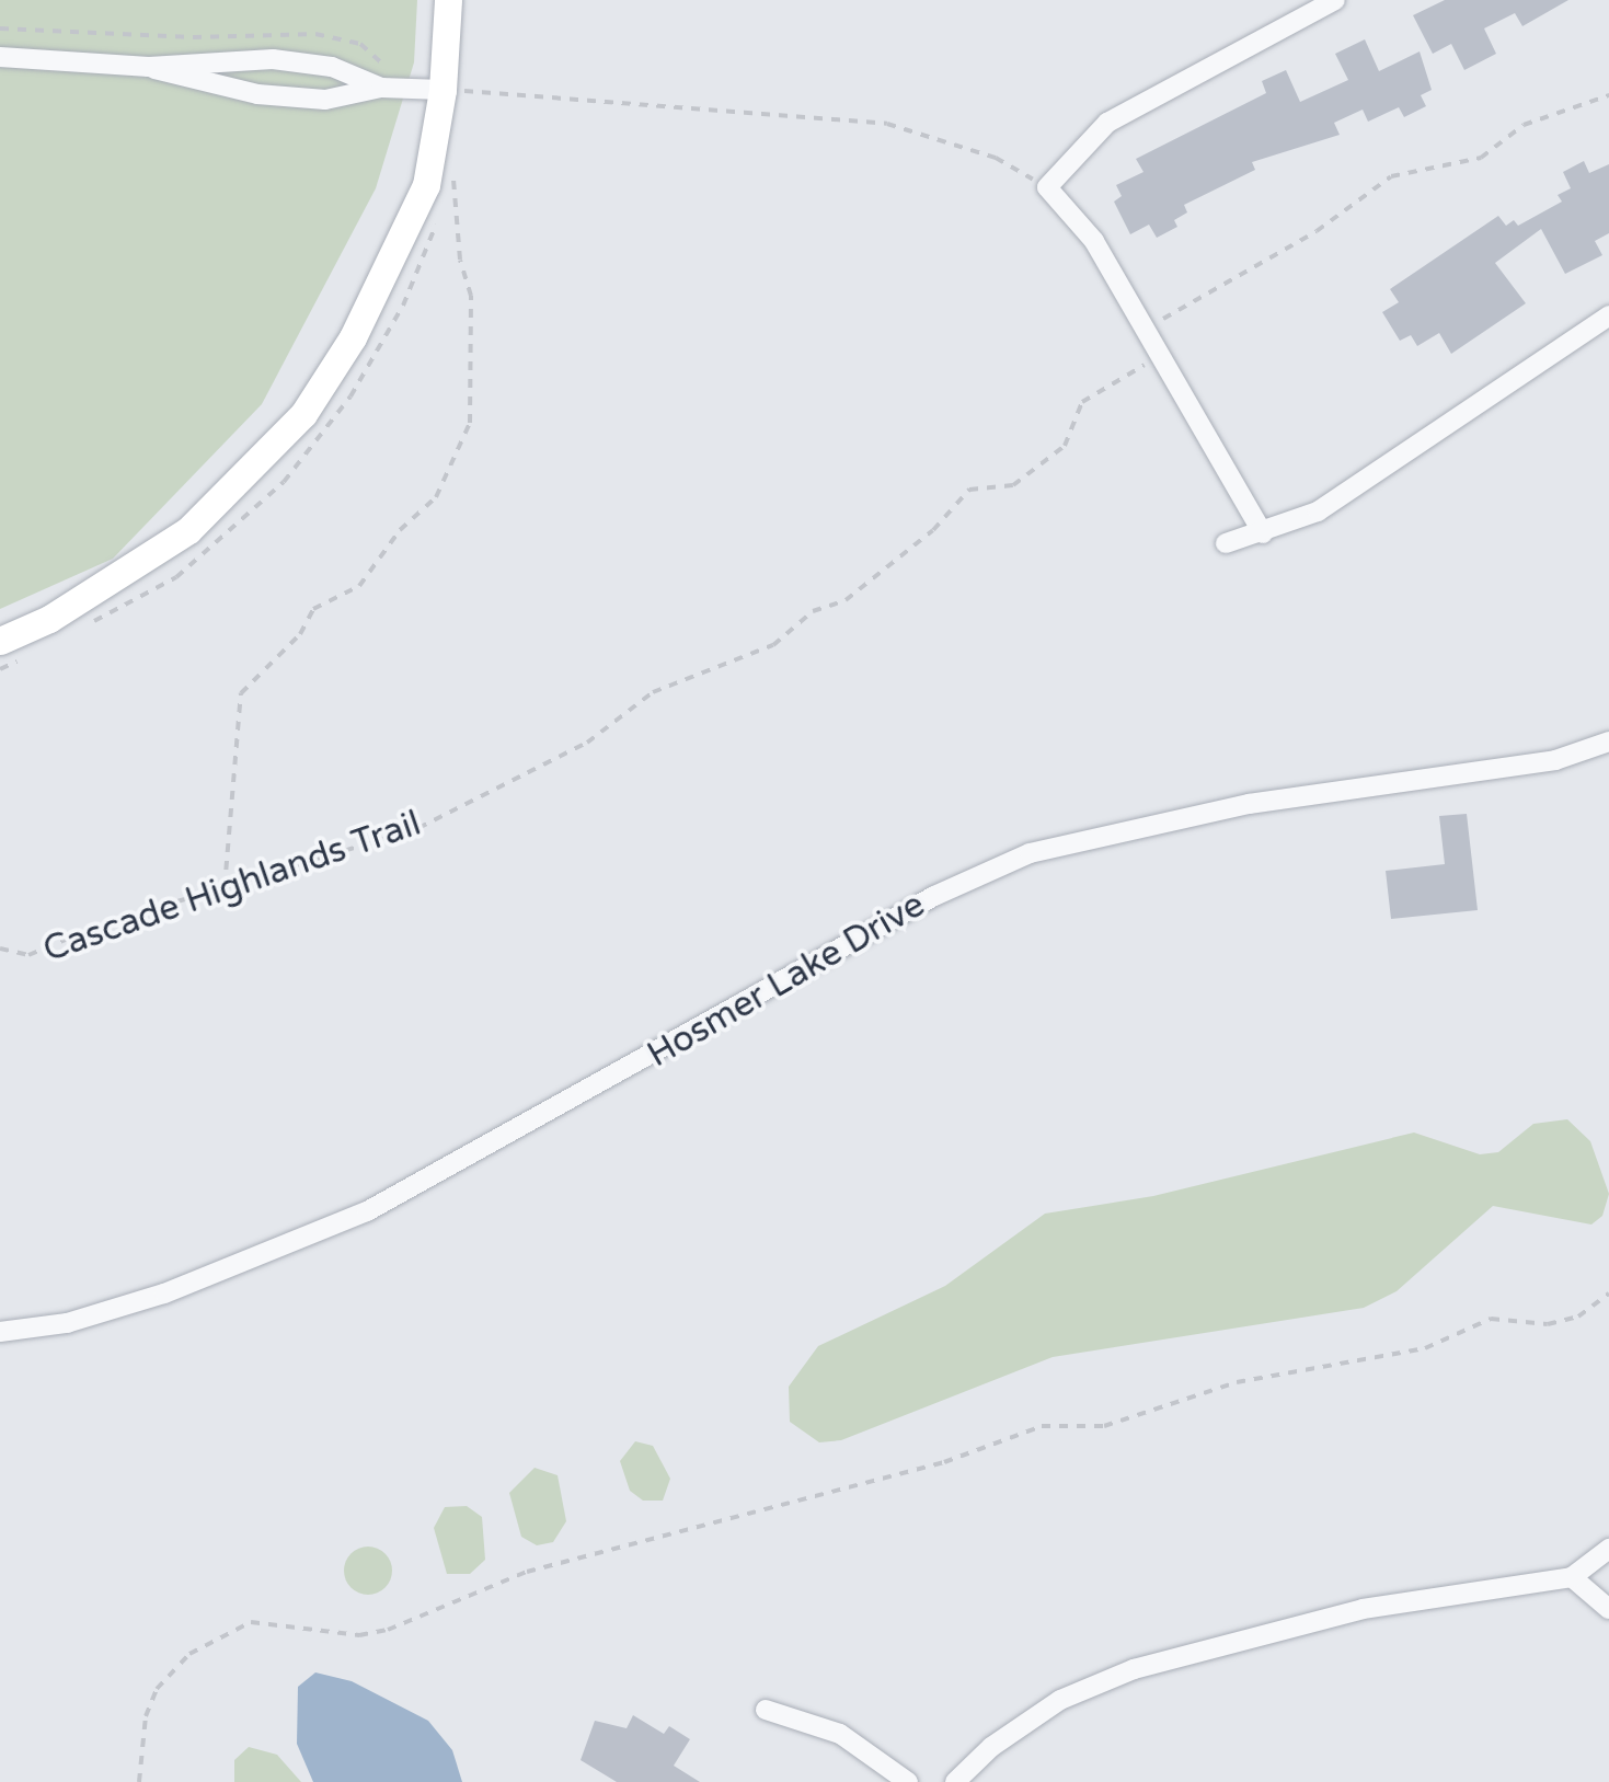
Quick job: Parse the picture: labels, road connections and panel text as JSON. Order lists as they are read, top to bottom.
{
  "streets": {
    "street": ["Hosmer Lake Drive"],
    "path": ["Cascade Highlands Trail"]
  }
}
